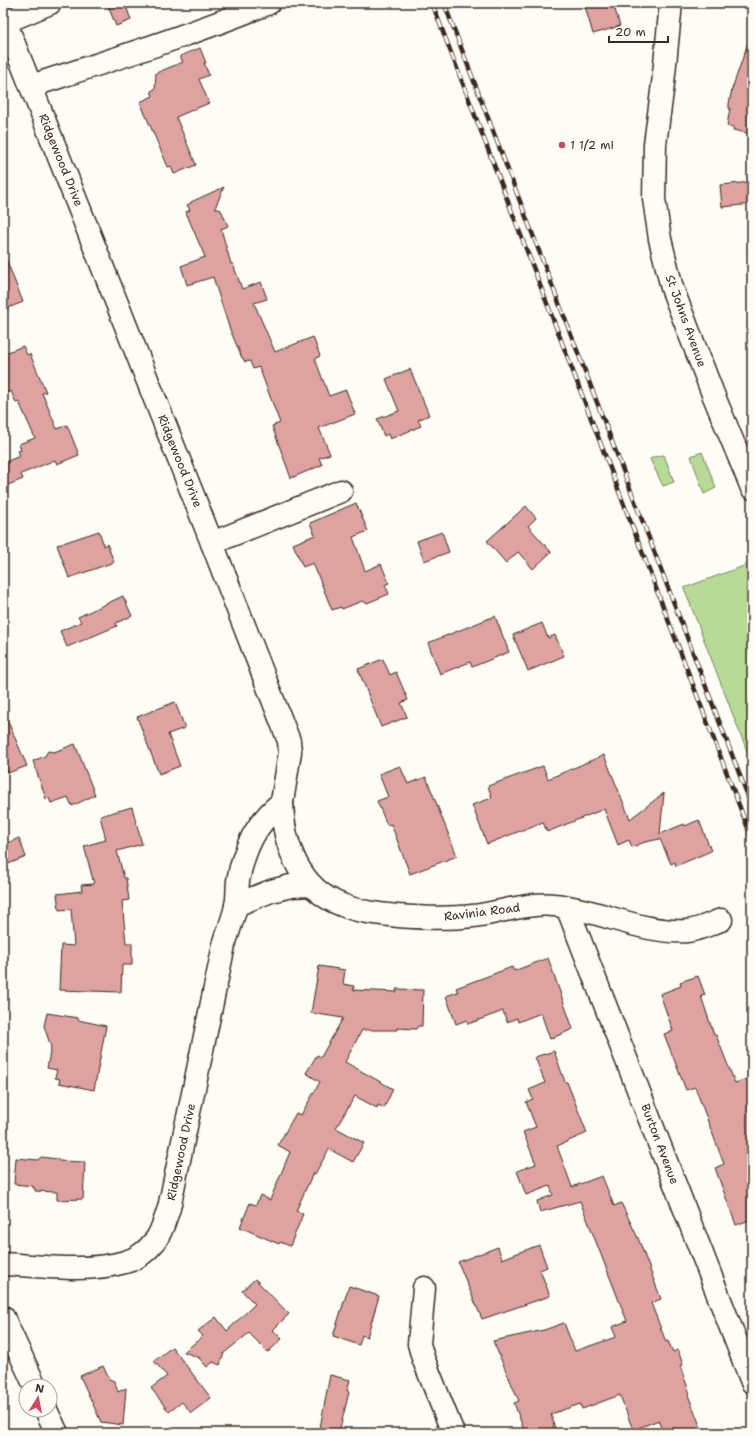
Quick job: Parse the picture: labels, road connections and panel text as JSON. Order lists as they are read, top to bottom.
{
  "streets": {
    "street": [
      "Ridgewood Drive",
      "St Johns Avenue",
      "Ravinia Road",
      "Burton Avenue"
    ]
  },
  "crossings": [
    ["Ridgewood Drive", "Ravinia Road"],
    ["Ravinia Road", "Burton Avenue"]
  ],
  "places": ["1 1/2 mi"],
  "scale_bar": "20 m",
  "north": "top"
}
